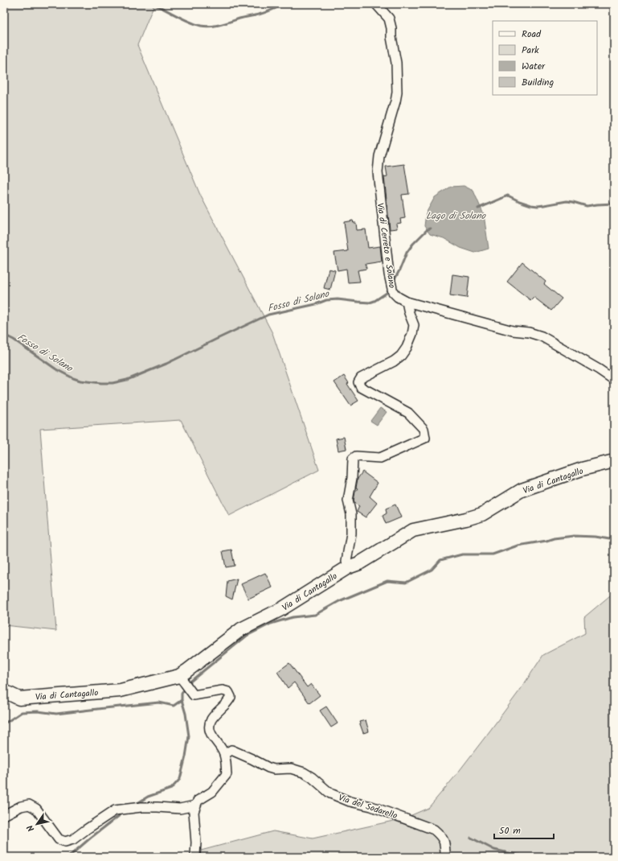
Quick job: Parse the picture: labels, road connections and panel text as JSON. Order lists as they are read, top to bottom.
{
  "streets": {
    "street": ["Via di Cerreto e Solano", "Via di Cantagallo", "Via del Sodarello"]
  },
  "water": ["Lago di Solano", "Fosso di Solano"],
  "legend": [
    "Road",
    "Park",
    "Water",
    "Building"
  ],
  "scale_bar": "50 m",
  "north": "bottom left"
}
